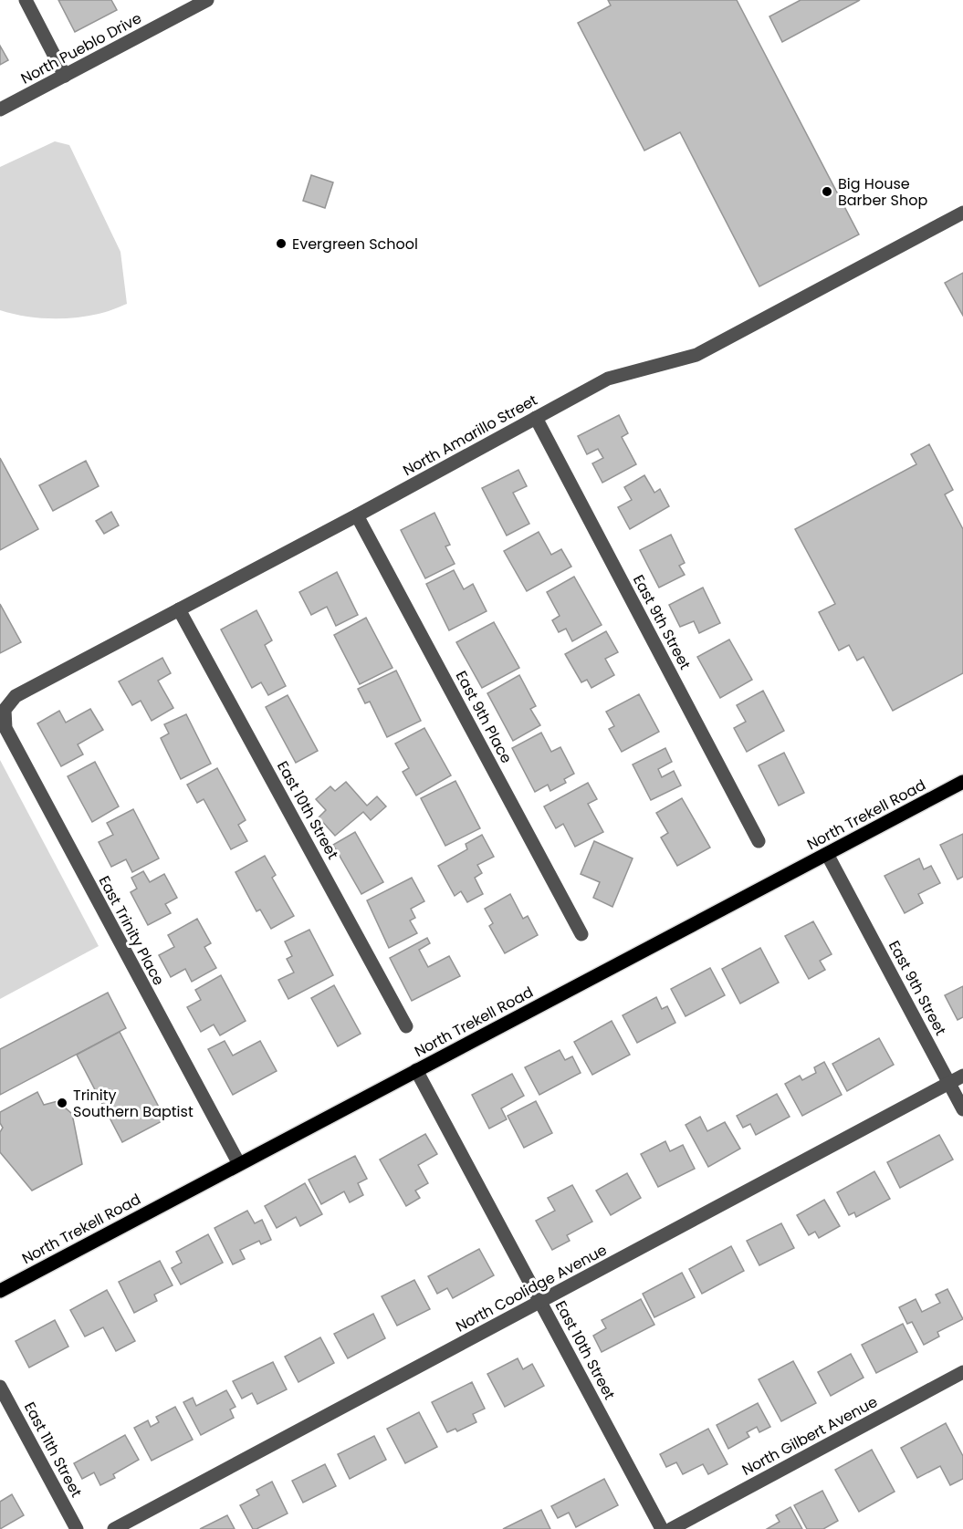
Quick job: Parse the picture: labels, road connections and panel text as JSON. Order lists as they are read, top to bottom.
{
  "streets": {
    "main road": ["North Trekell Road"],
    "street": [
      "North Pueblo Drive",
      "North Amarillo Street",
      "East 9th Street",
      "East 9th Place",
      "East 10th Street",
      "East Trinity Place",
      "North Coolidge Avenue",
      "North Gilbert Avenue",
      "East 11th Street"
    ]
  },
  "crossings": [
    ["North Amarillo Street", "East 9th Street"],
    ["North Amarillo Street", "East 9th Place"],
    ["North Amarillo Street", "East 10th Street"],
    ["North Amarillo Street", "East Trinity Place"],
    ["East 9th Street", "North Trekell Road"],
    ["East 9th Street", "North Coolidge Avenue"],
    ["East 10th Street", "North Trekell Road"],
    ["East 10th Street", "North Coolidge Avenue"],
    ["North Trekell Road", "East Trinity Place"]
  ],
  "places": ["Big House Barber Shop", "Evergreen School", "Trinity Southern Baptist"]
}
